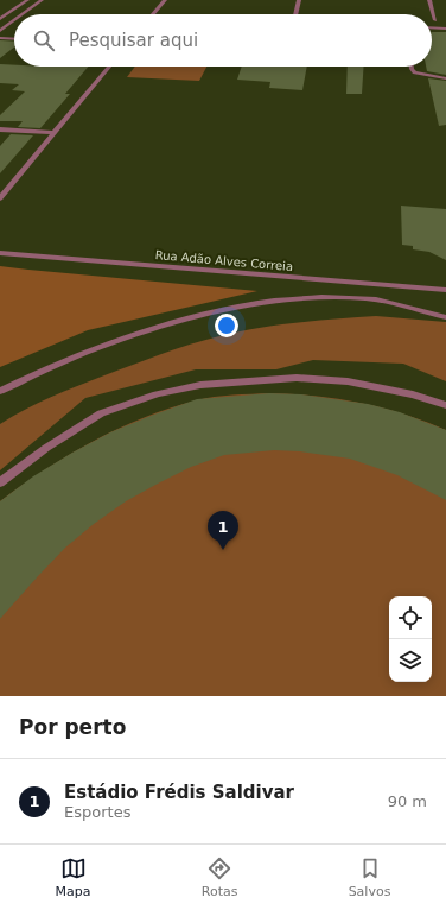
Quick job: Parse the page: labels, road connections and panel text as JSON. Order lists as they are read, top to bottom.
{
  "streets": {
    "street": ["Rua Adão Alves Correia"]
  },
  "page": {
    "search": "Pesquisar aqui",
    "pins": "1",
    "heading": "Por perto",
    "list": [
      {
        "mark": "1",
        "name": "Estádio Frédis Saldivar",
        "note": "Esportes",
        "value": "90 m"
      }
    ],
    "nav": ["Mapa", "Rotas", "Salvos"]
  }
}
